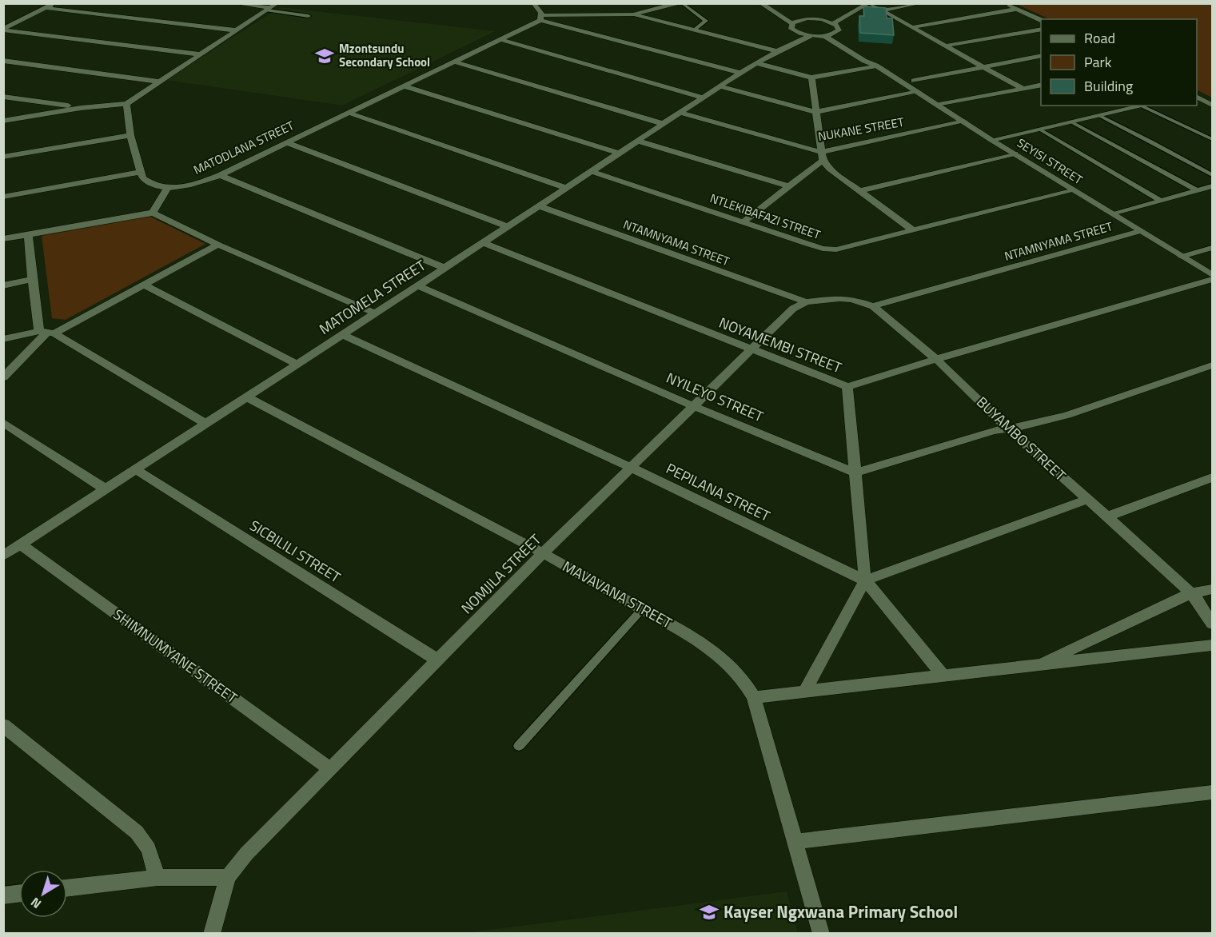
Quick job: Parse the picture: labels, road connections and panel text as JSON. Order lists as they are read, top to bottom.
{
  "streets": {
    "street": [
      "NUKANE STREET",
      "MATODLANA STREET",
      "SEYISI STREET",
      "NTLEKIBAFAZI STREET",
      "NTAMNYAMA STREET",
      "MATOMELA STREET",
      "NOYAMEMBI STREET",
      "NYILEYO STREET",
      "BUYAMBO STREET",
      "PEPILANA STREET",
      "SICBILILI STREET",
      "NOMJILA STREET",
      "MAVAVANA STREET",
      "SHIMNUMYANE STREET"
    ]
  },
  "crossings": [
    ["NUKANE STREET", "SEYISI STREET"],
    ["NUKANE STREET", "MATOMELA STREET"],
    ["SEYISI STREET", "NTLEKIBAFAZI STREET"],
    ["SEYISI STREET", "NTAMNYAMA STREET"],
    ["SEYISI STREET", "NOYAMEMBI STREET"],
    ["NTLEKIBAFAZI STREET", "MATOMELA STREET"],
    ["NTAMNYAMA STREET", "MATOMELA STREET"],
    ["NTAMNYAMA STREET", "BUYAMBO STREET"],
    ["NTAMNYAMA STREET", "NOMJILA STREET"],
    ["MATOMELA STREET", "NOYAMEMBI STREET"],
    ["MATOMELA STREET", "NYILEYO STREET"],
    ["MATOMELA STREET", "PEPILANA STREET"],
    ["MATOMELA STREET", "SICBILILI STREET"],
    ["MATOMELA STREET", "MAVAVANA STREET"],
    ["MATOMELA STREET", "SHIMNUMYANE STREET"],
    ["NOYAMEMBI STREET", "BUYAMBO STREET"],
    ["NOYAMEMBI STREET", "NOMJILA STREET"],
    ["NYILEYO STREET", "NOMJILA STREET"],
    ["BUYAMBO STREET", "NOMJILA STREET"],
    ["PEPILANA STREET", "NOMJILA STREET"],
    ["SICBILILI STREET", "NOMJILA STREET"],
    ["NOMJILA STREET", "MAVAVANA STREET"],
    ["NOMJILA STREET", "SHIMNUMYANE STREET"]
  ],
  "places": {
    "school or university": ["Mzontsundu Secondary School", "Kayser Ngxwana Primary School"]
  },
  "legend": ["Road", "Park", "Building"],
  "north": "bottom left"
}
